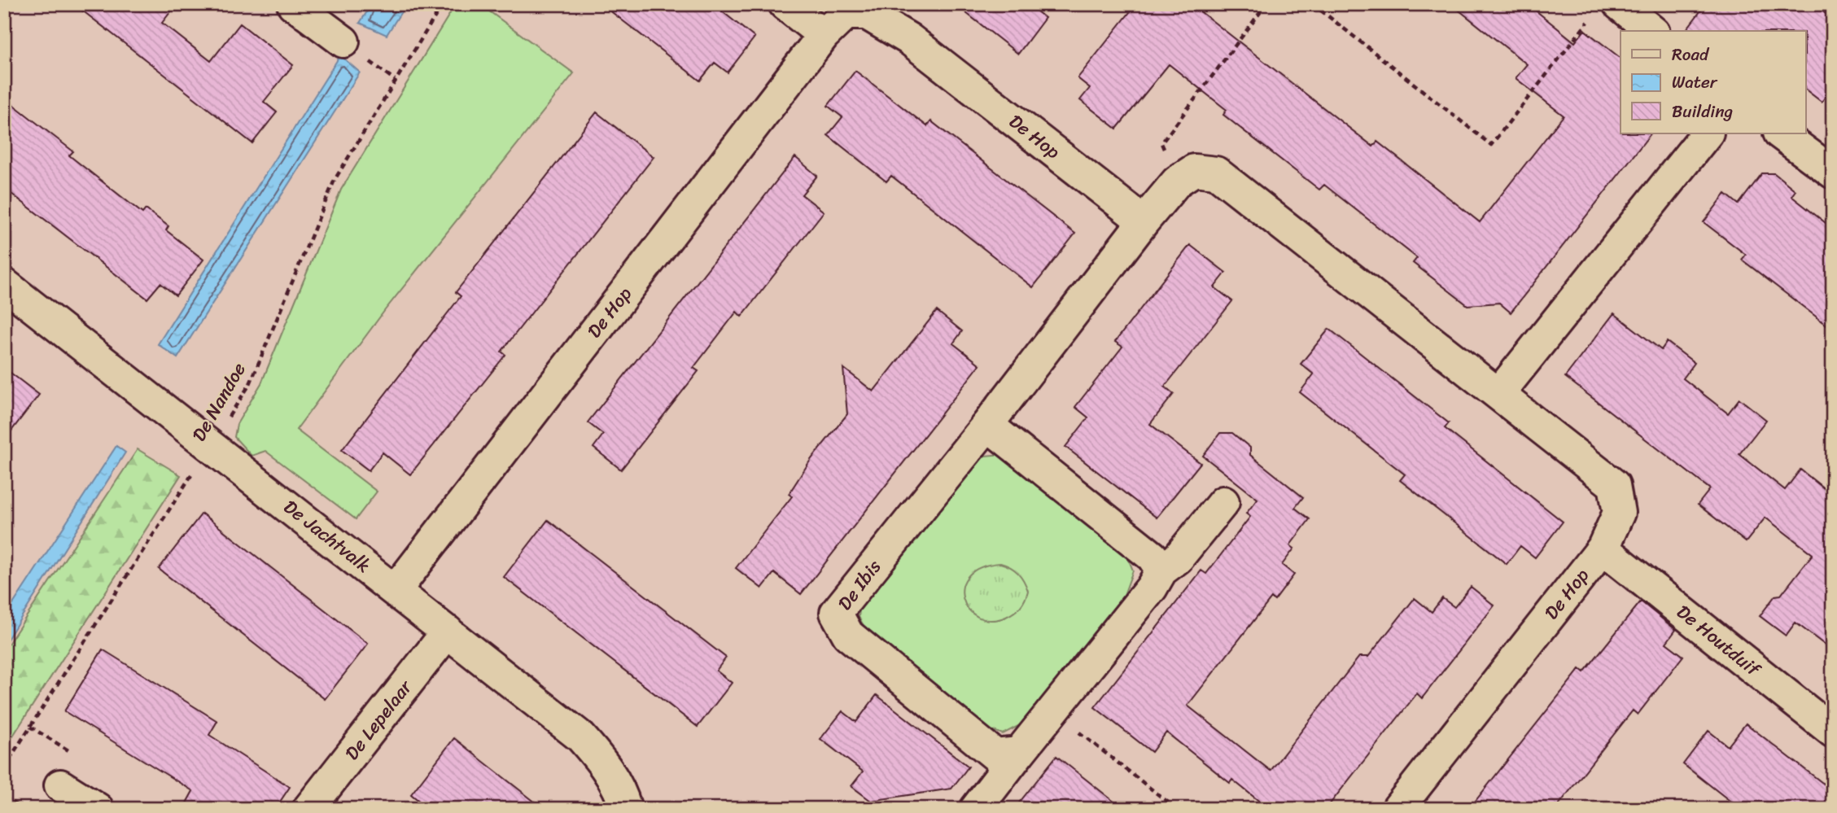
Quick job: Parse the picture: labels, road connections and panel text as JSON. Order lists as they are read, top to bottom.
{
  "streets": {
    "street": [
      "De Hop",
      "De Jachtvalk",
      "De Ibis",
      "De Houtduif",
      "De Lepelaar"
    ],
    "path": ["De Nandoe"]
  },
  "crossings": [
    ["De Hop", "De Jachtvalk"],
    ["De Hop", "De Ibis"],
    ["De Hop", "De Houtduif"],
    ["De Nandoe", "De Jachtvalk"],
    ["De Jachtvalk", "De Lepelaar"]
  ],
  "legend": ["Road", "Water", "Building"]
}
